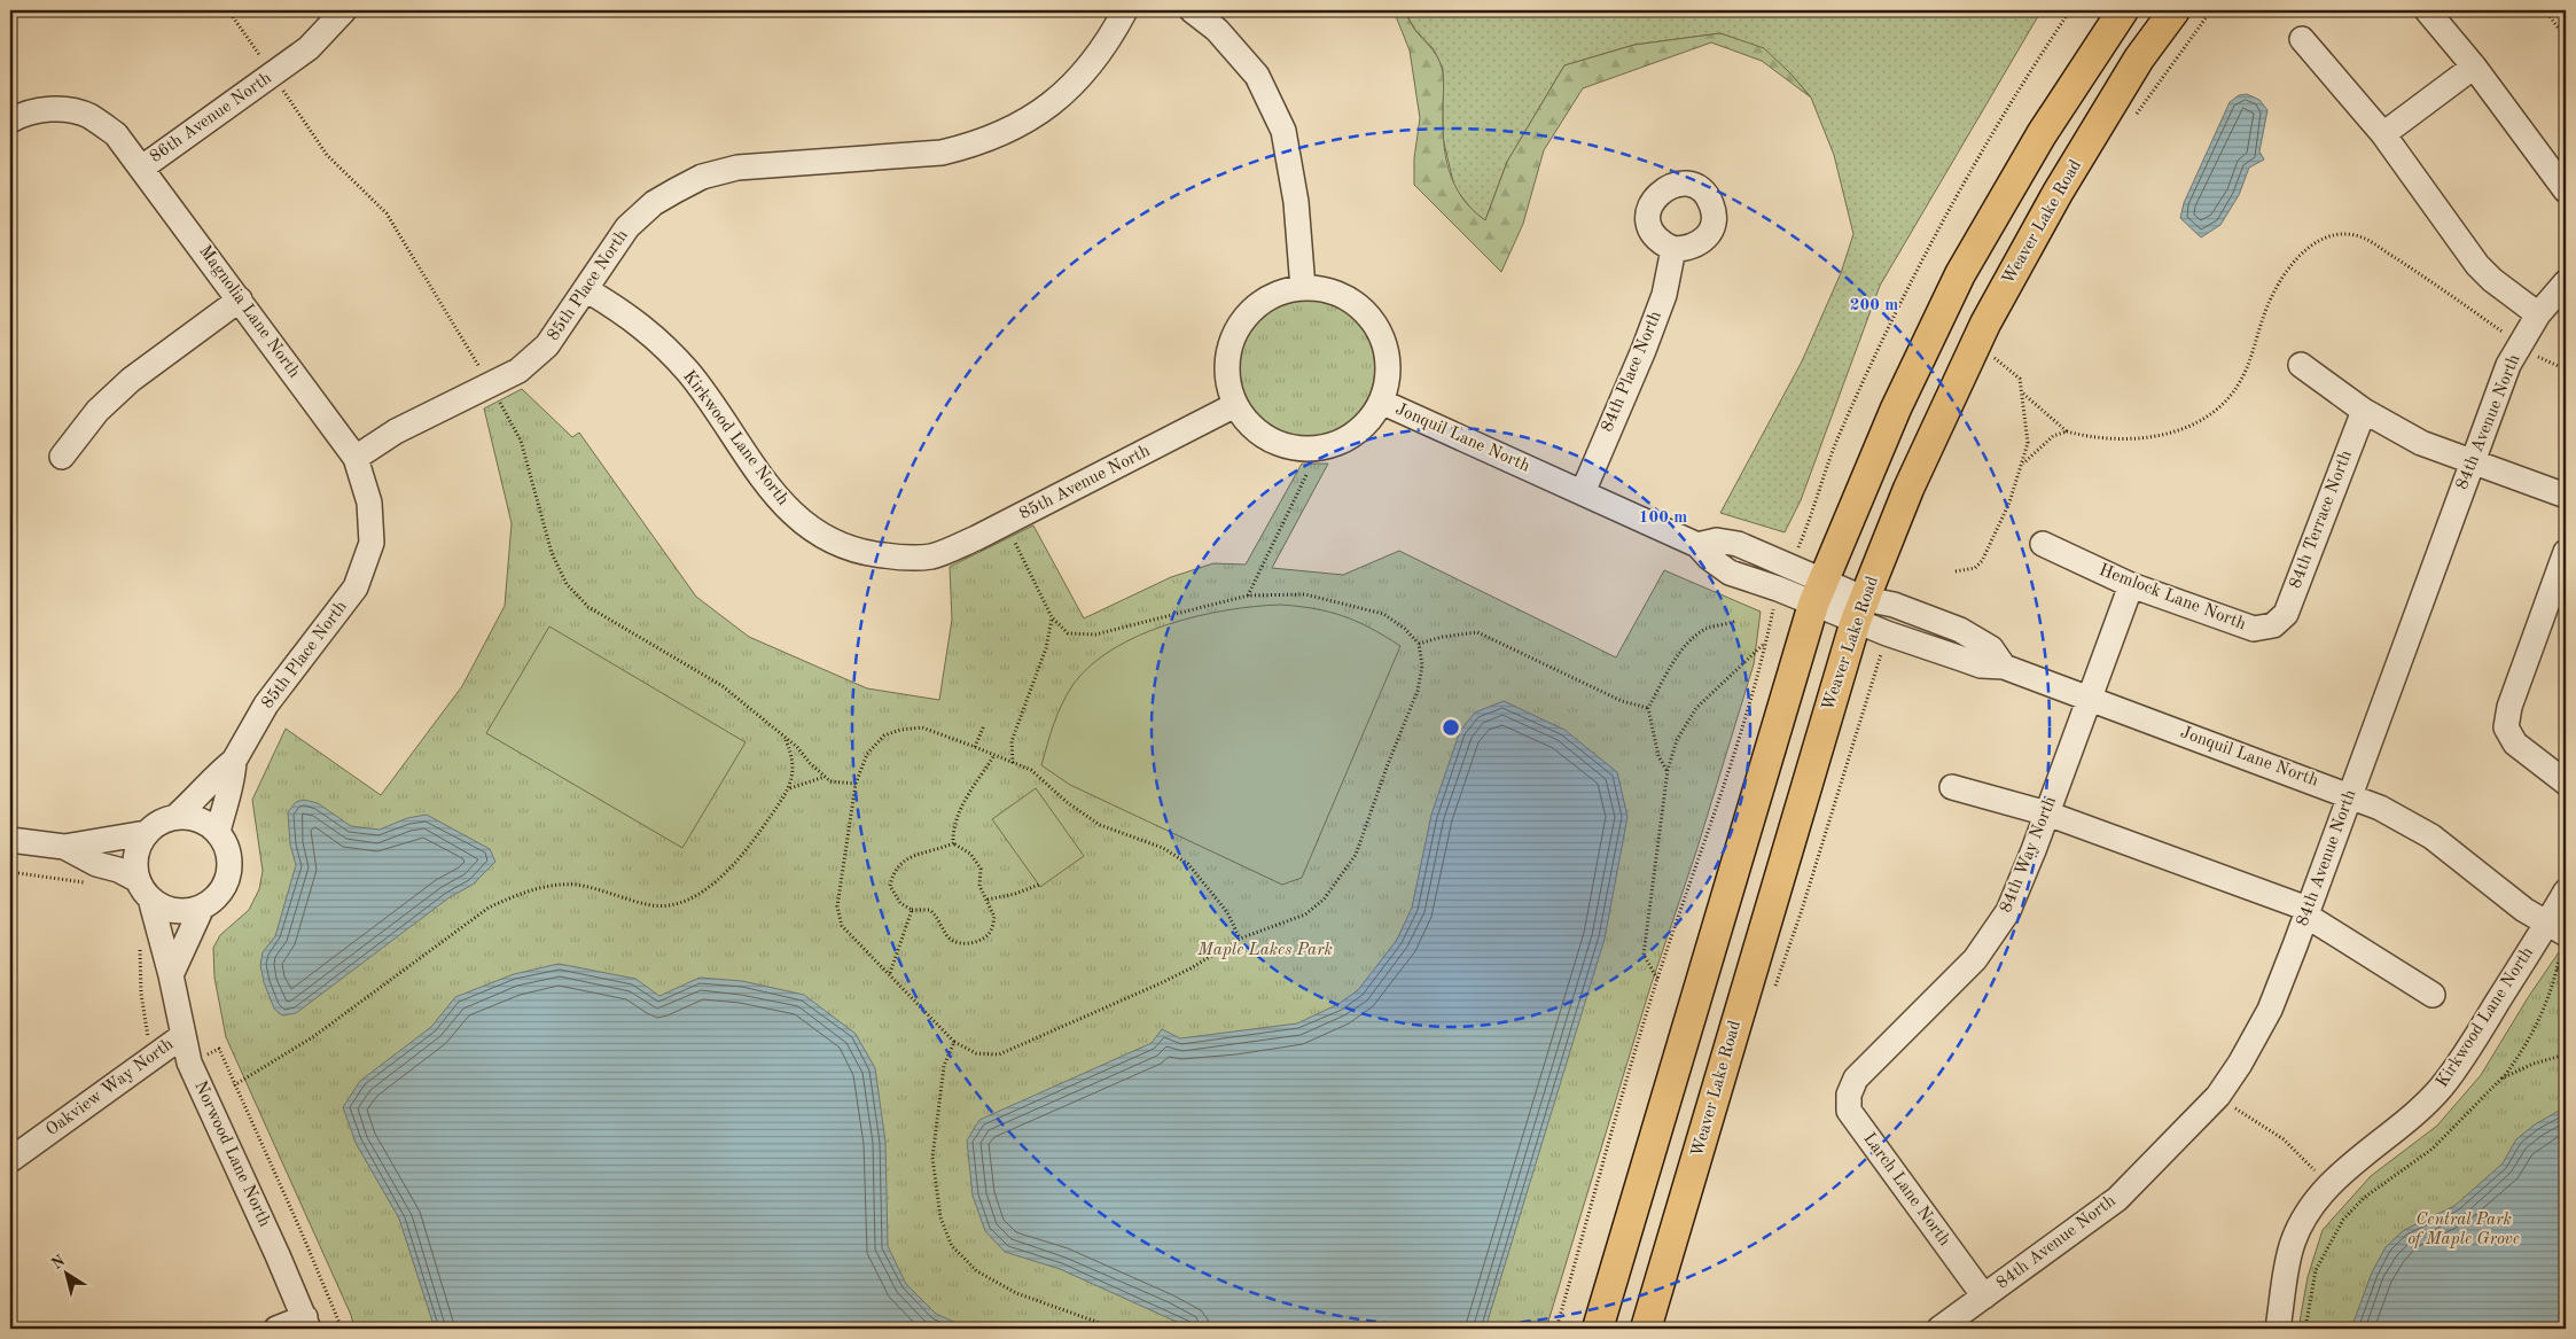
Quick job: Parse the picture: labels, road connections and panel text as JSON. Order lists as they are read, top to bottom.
{
  "streets": {
    "main road": ["Weaver Lake Road"],
    "street": [
      "86th Avenue North",
      "85th Place North",
      "Magnolia Lane North",
      "84th Place North",
      "84th Avenue North",
      "Kirkwood Lane North",
      "Jonquil Lane North",
      "85th Avenue North",
      "84th Terrace North",
      "Hemlock Lane North",
      "84th Way North",
      "Oakview Way North",
      "Norwood Lane North",
      "Larch Lane North"
    ]
  },
  "crossings": [
    ["86th Avenue North", "Magnolia Lane North"],
    ["Weaver Lake Road", "Jonquil Lane North"],
    ["85th Place North", "Magnolia Lane North"],
    ["85th Place North", "Kirkwood Lane North"],
    ["85th Place North", "Norwood Lane North"],
    ["84th Place North", "Jonquil Lane North"],
    ["84th Avenue North", "Jonquil Lane North"],
    ["84th Avenue North", "Larch Lane North"],
    ["Kirkwood Lane North", "Jonquil Lane North"],
    ["Kirkwood Lane North", "85th Avenue North"],
    ["Jonquil Lane North", "85th Avenue North"],
    ["Jonquil Lane North", "84th Way North"],
    ["84th Terrace North", "Hemlock Lane North"],
    ["Hemlock Lane North", "84th Way North"],
    ["84th Way North", "Larch Lane North"],
    ["Oakview Way North", "Norwood Lane North"]
  ],
  "parks": ["Maple Lakes Park", "Central Park of Maple Grove"],
  "north": "top left",
  "rings": ["200 m", "100 m"]
}
